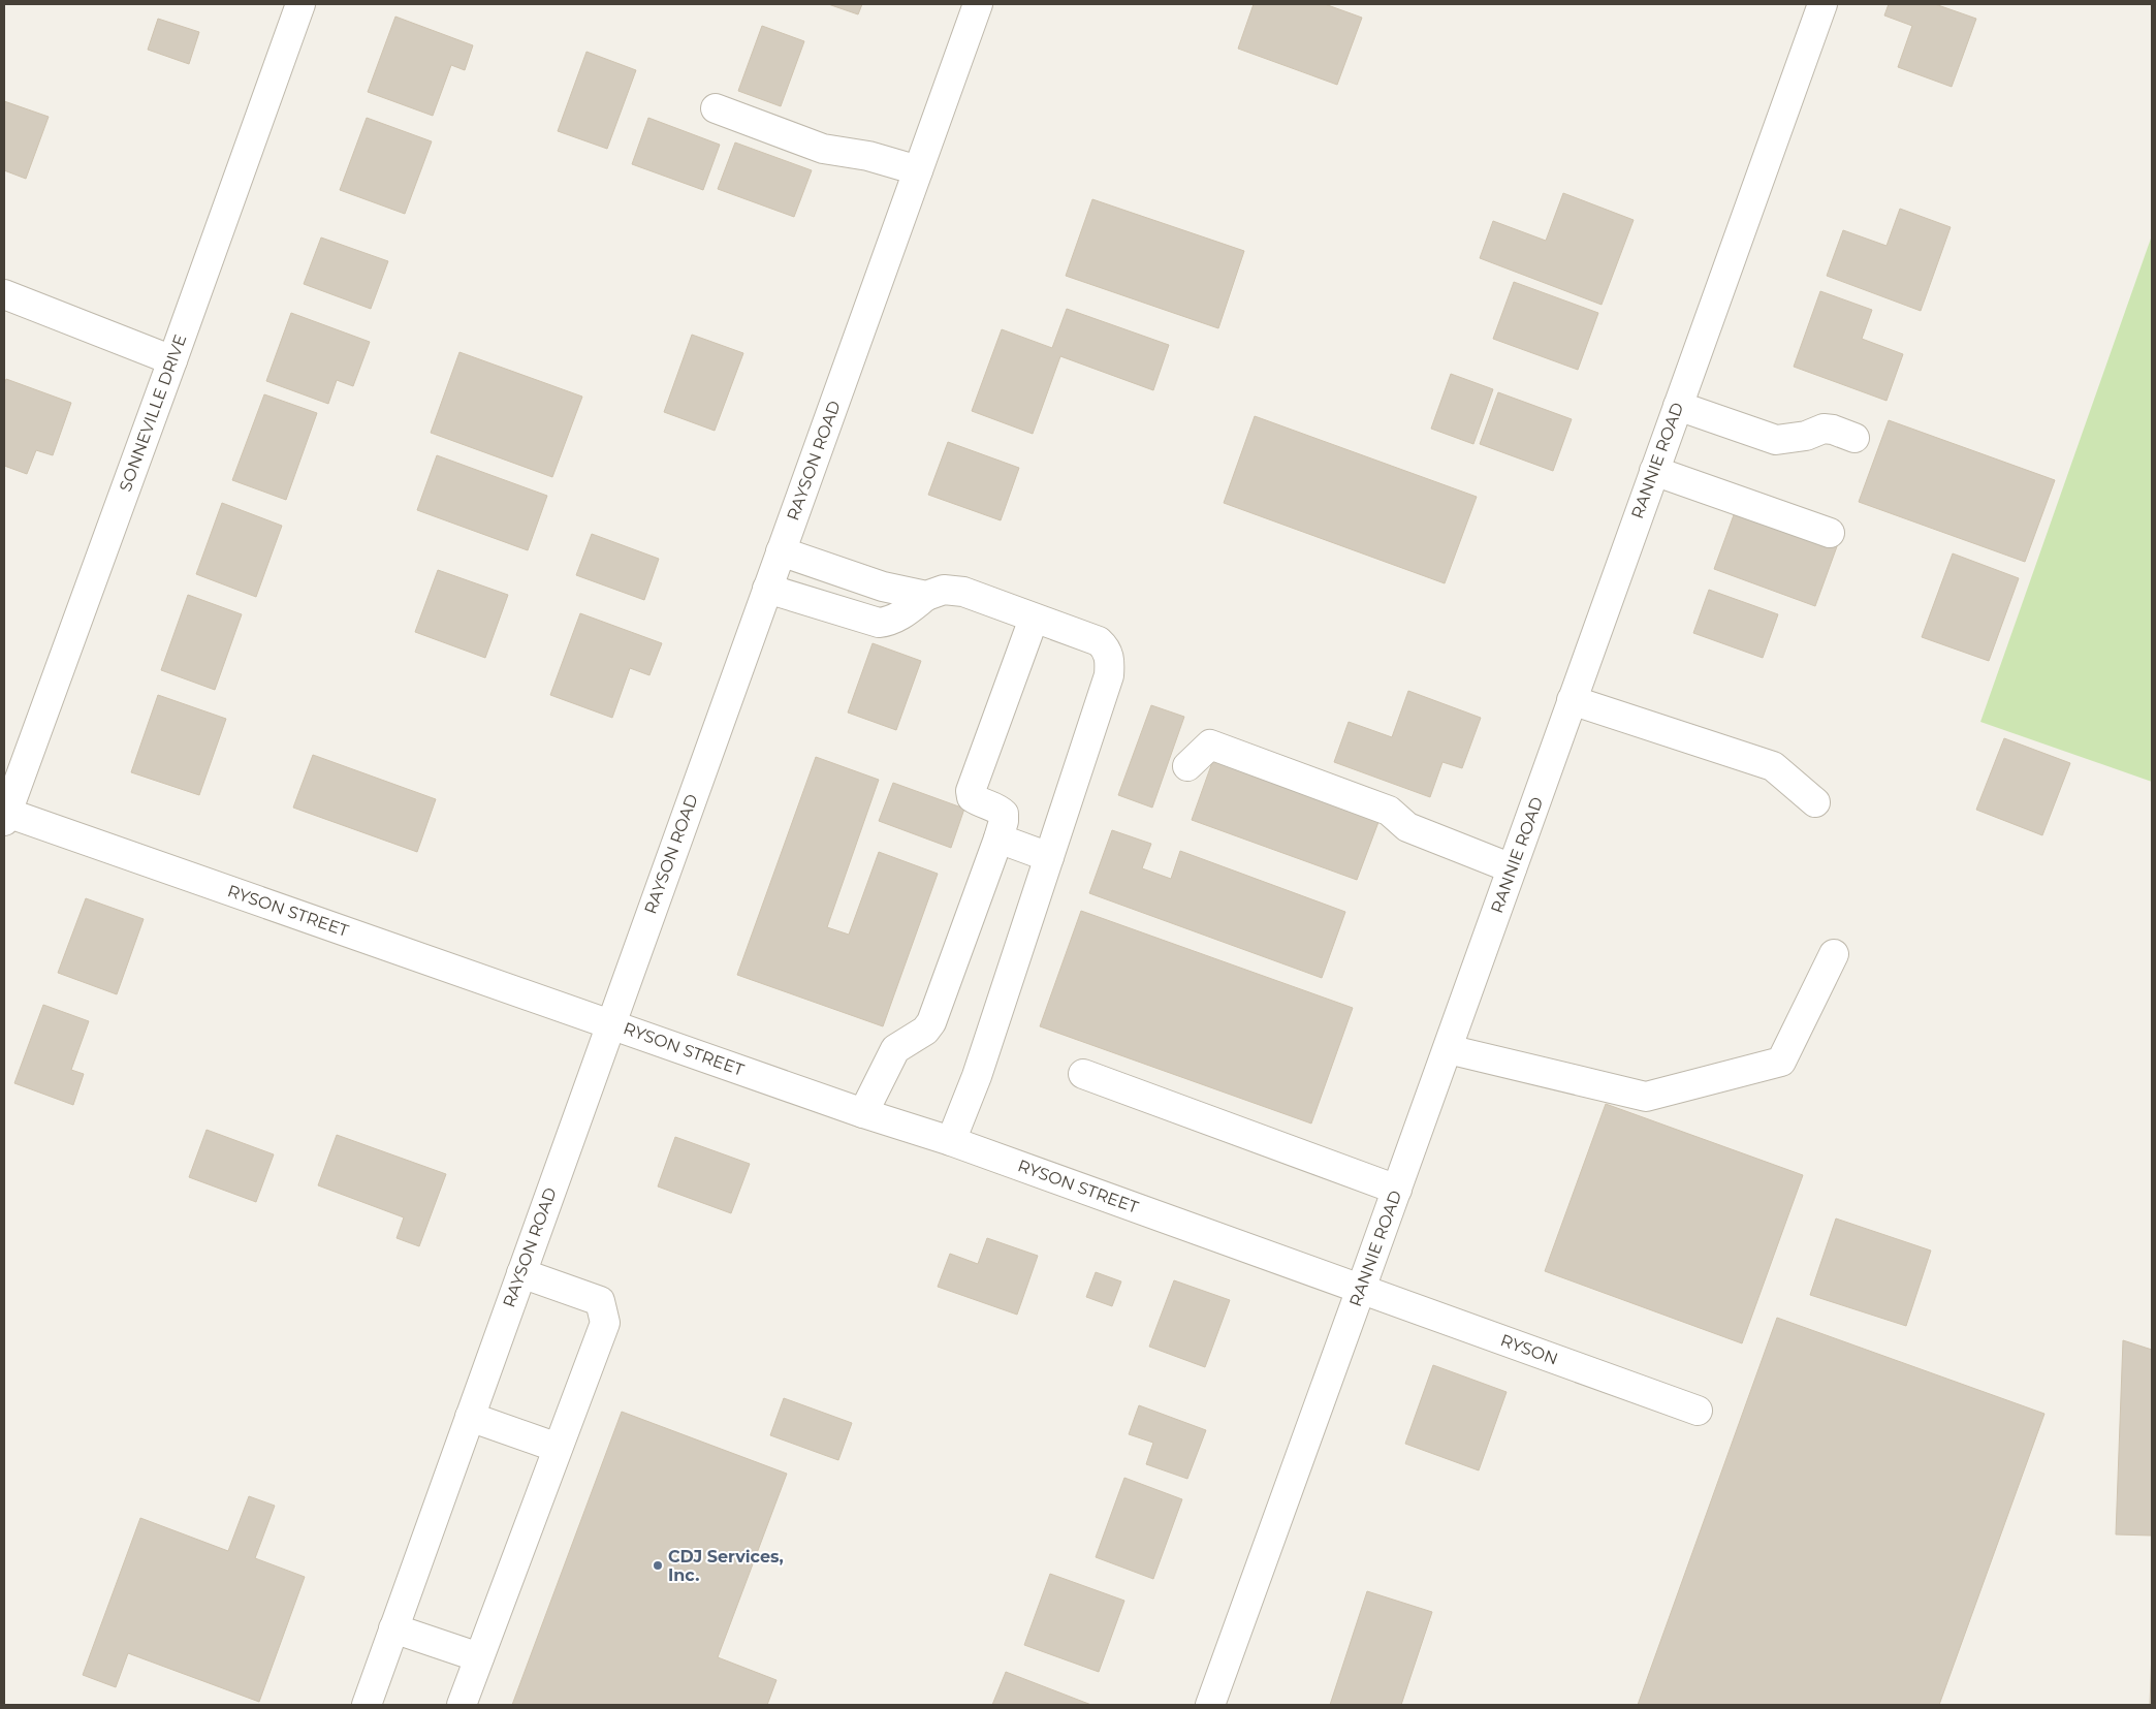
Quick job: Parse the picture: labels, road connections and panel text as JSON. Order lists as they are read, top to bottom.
{
  "streets": {
    "street": [
      "SONNEVILLE DRIVE",
      "RAYSON ROAD",
      "RANNIE ROAD",
      "RYSON STREET",
      "RYSON"
    ]
  },
  "crossings": [
    ["SONNEVILLE DRIVE", "RYSON STREET"],
    ["RAYSON ROAD", "RYSON STREET"],
    ["RANNIE ROAD", "RYSON STREET"],
    ["RANNIE ROAD", "RYSON"],
    ["RYSON STREET", "RYSON"]
  ],
  "places": ["CDJ Services, Inc."]
}
